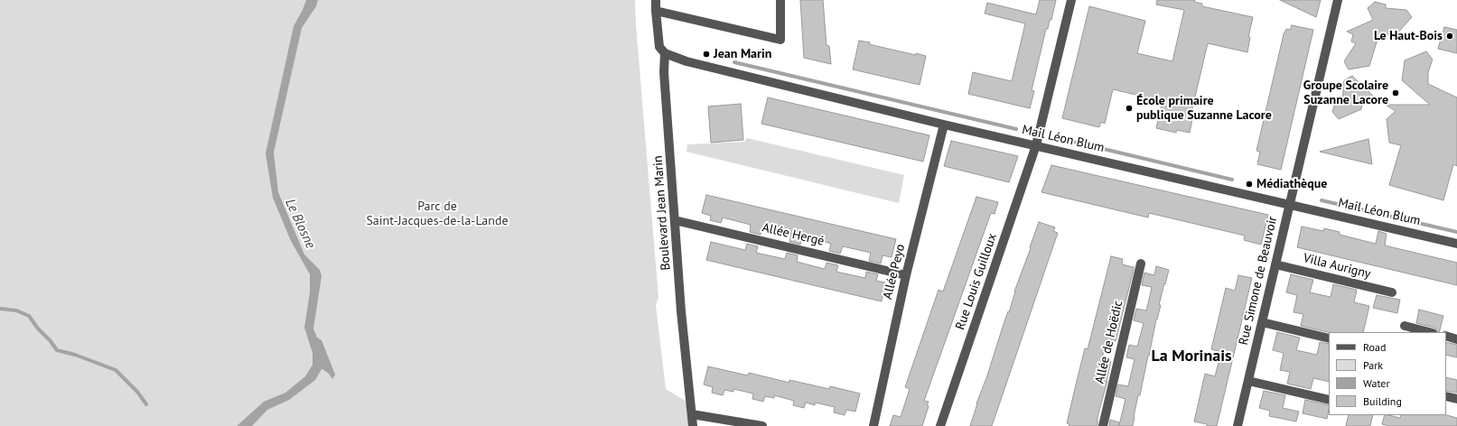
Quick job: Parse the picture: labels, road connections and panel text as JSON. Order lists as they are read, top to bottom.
{
  "streets": {
    "street": [
      "Mail Léon Blum",
      "Boulevard Jean Marin",
      "Allée Hergé",
      "Villa Aurigny",
      "Allée Peyo",
      "Rue Simone de Beauvoir",
      "Rue Louis Guilloux",
      "Allée de Hoëdic"
    ]
  },
  "crossings": [
    ["Mail Léon Blum", "Boulevard Jean Marin"],
    ["Mail Léon Blum", "Allée Peyo"],
    ["Mail Léon Blum", "Rue Simone de Beauvoir"],
    ["Mail Léon Blum", "Rue Louis Guilloux"],
    ["Boulevard Jean Marin", "Allée Hergé"],
    ["Allée Hergé", "Allée Peyo"],
    ["Villa Aurigny", "Rue Simone de Beauvoir"]
  ],
  "districts": ["La Morinais"],
  "water": ["Le Blosne"],
  "parks": ["Parc de Saint-Jacques-de-la-Lande"],
  "places": [
    "Le Haut-Bois",
    "Jean Marin",
    "Groupe Scolaire Suzanne Lacore",
    "École primaire publique Suzanne Lacore",
    "Médiathèque"
  ],
  "legend": [
    "Road",
    "Park",
    "Water",
    "Building"
  ]
}
